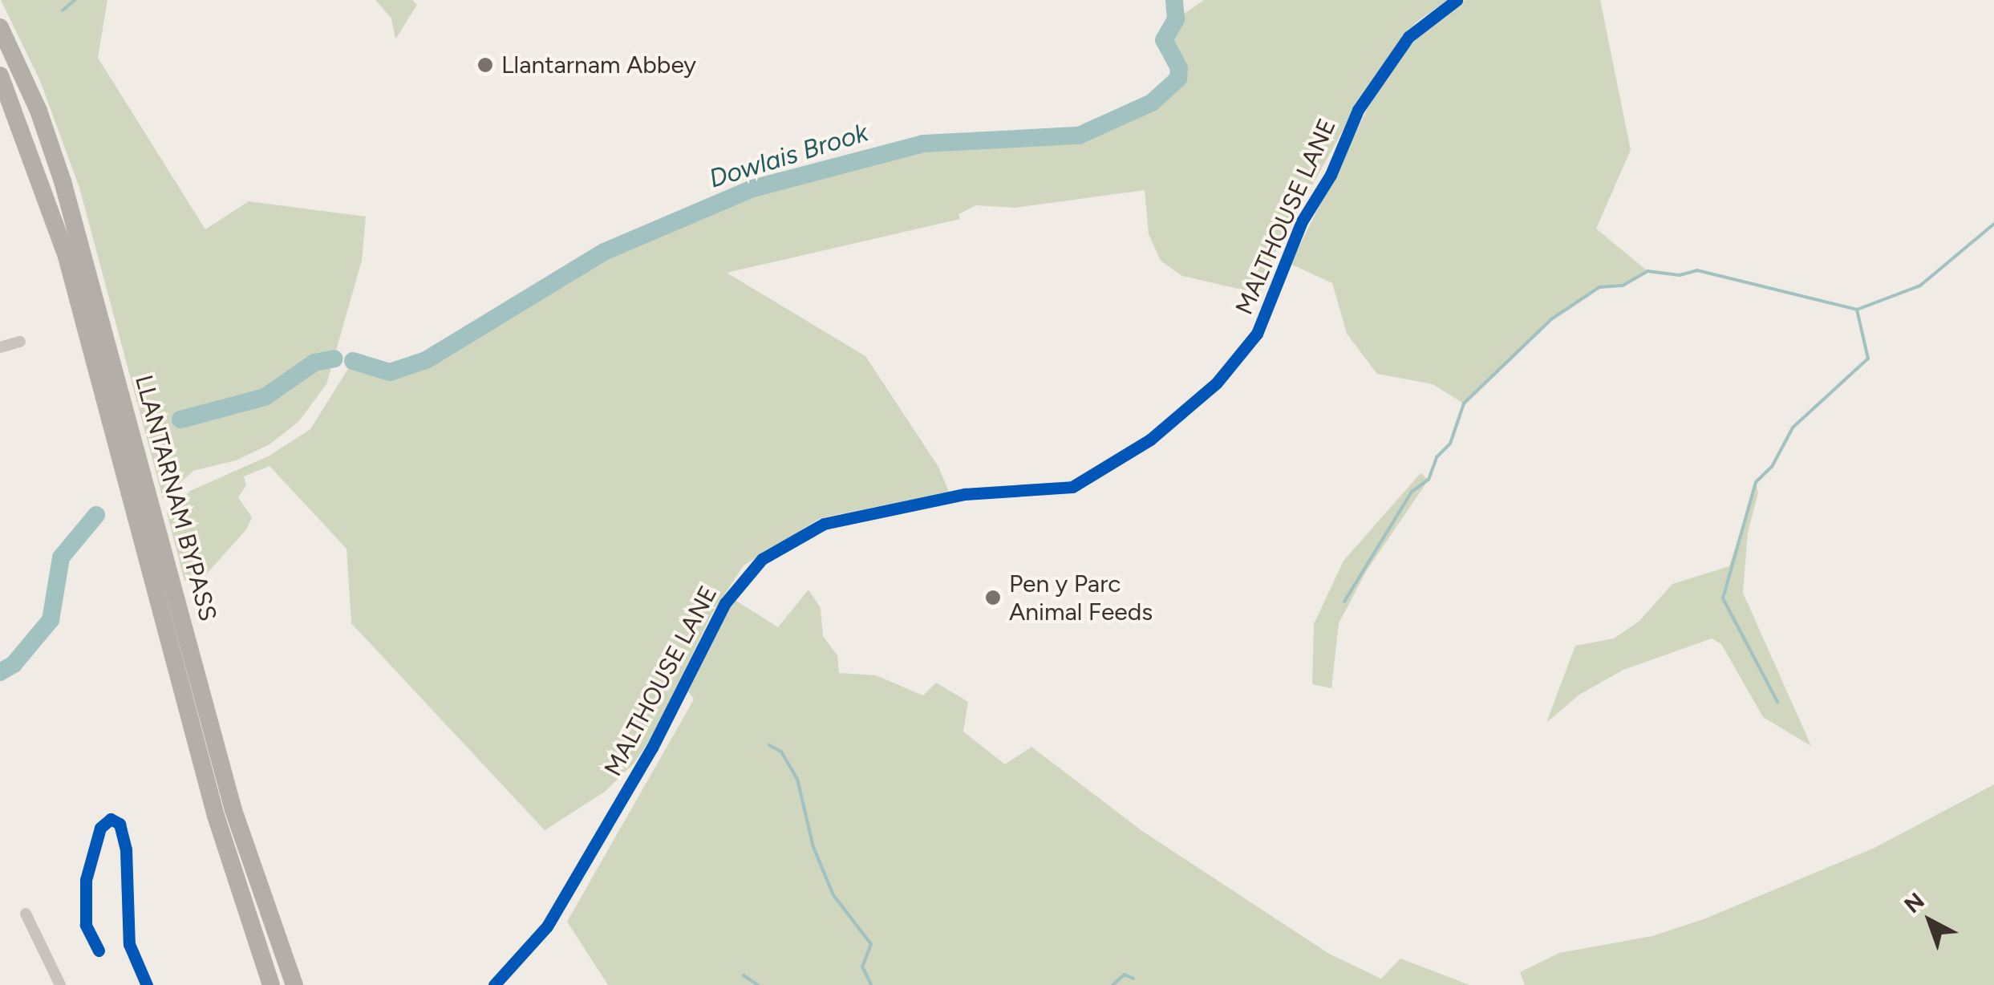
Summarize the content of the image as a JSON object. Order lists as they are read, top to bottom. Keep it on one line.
{"streets":{"highway":["LLANTARNAM BYPASS"],"street":["MALTHOUSE LANE"]},"water":["Dowlais Brook"],"places":["Llantarnam Abbey","Pen y Parc Animal Feeds"],"north":"top left"}
